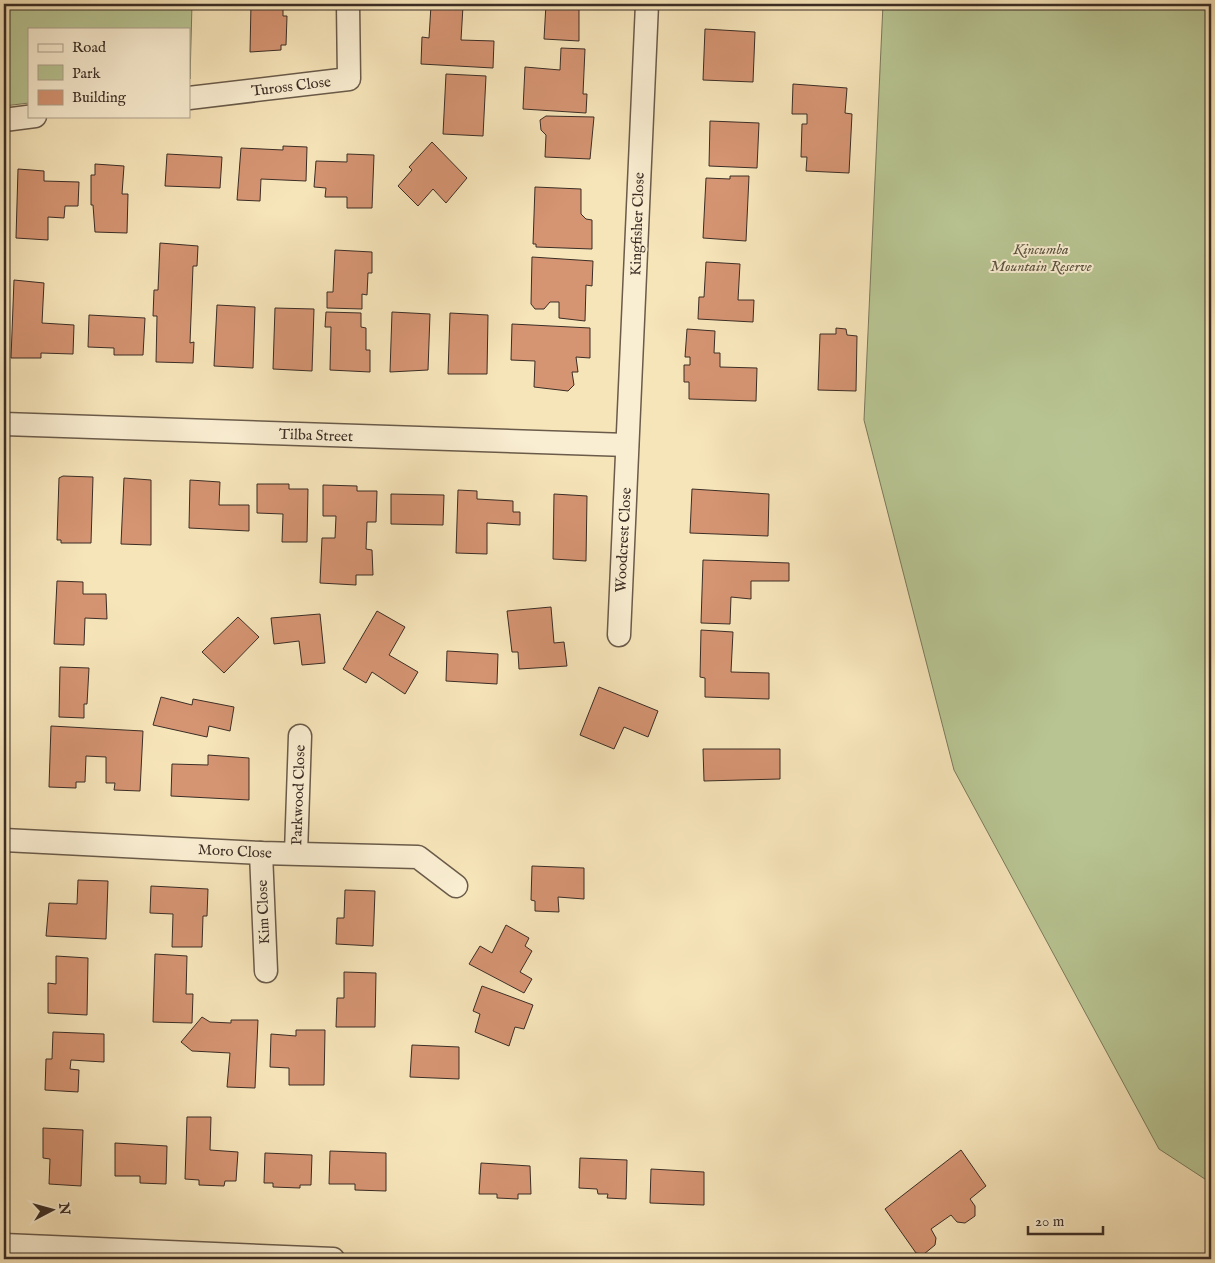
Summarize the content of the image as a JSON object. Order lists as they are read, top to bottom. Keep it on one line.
{"streets":{"street":["Tuross Close","Kingfisher Close","Tilba Street","Woodcrest Close","Parkwood Close","Moro Close","Kim Close"]},"crossings":[["Kingfisher Close","Tilba Street"],["Kingfisher Close","Woodcrest Close"],["Tilba Street","Woodcrest Close"],["Parkwood Close","Moro Close"],["Moro Close","Kim Close"]],"parks":["Kincumba Mountain Reserve"],"legend":["Road","Park","Building"],"scale_bar":"20 m","north":"right"}
